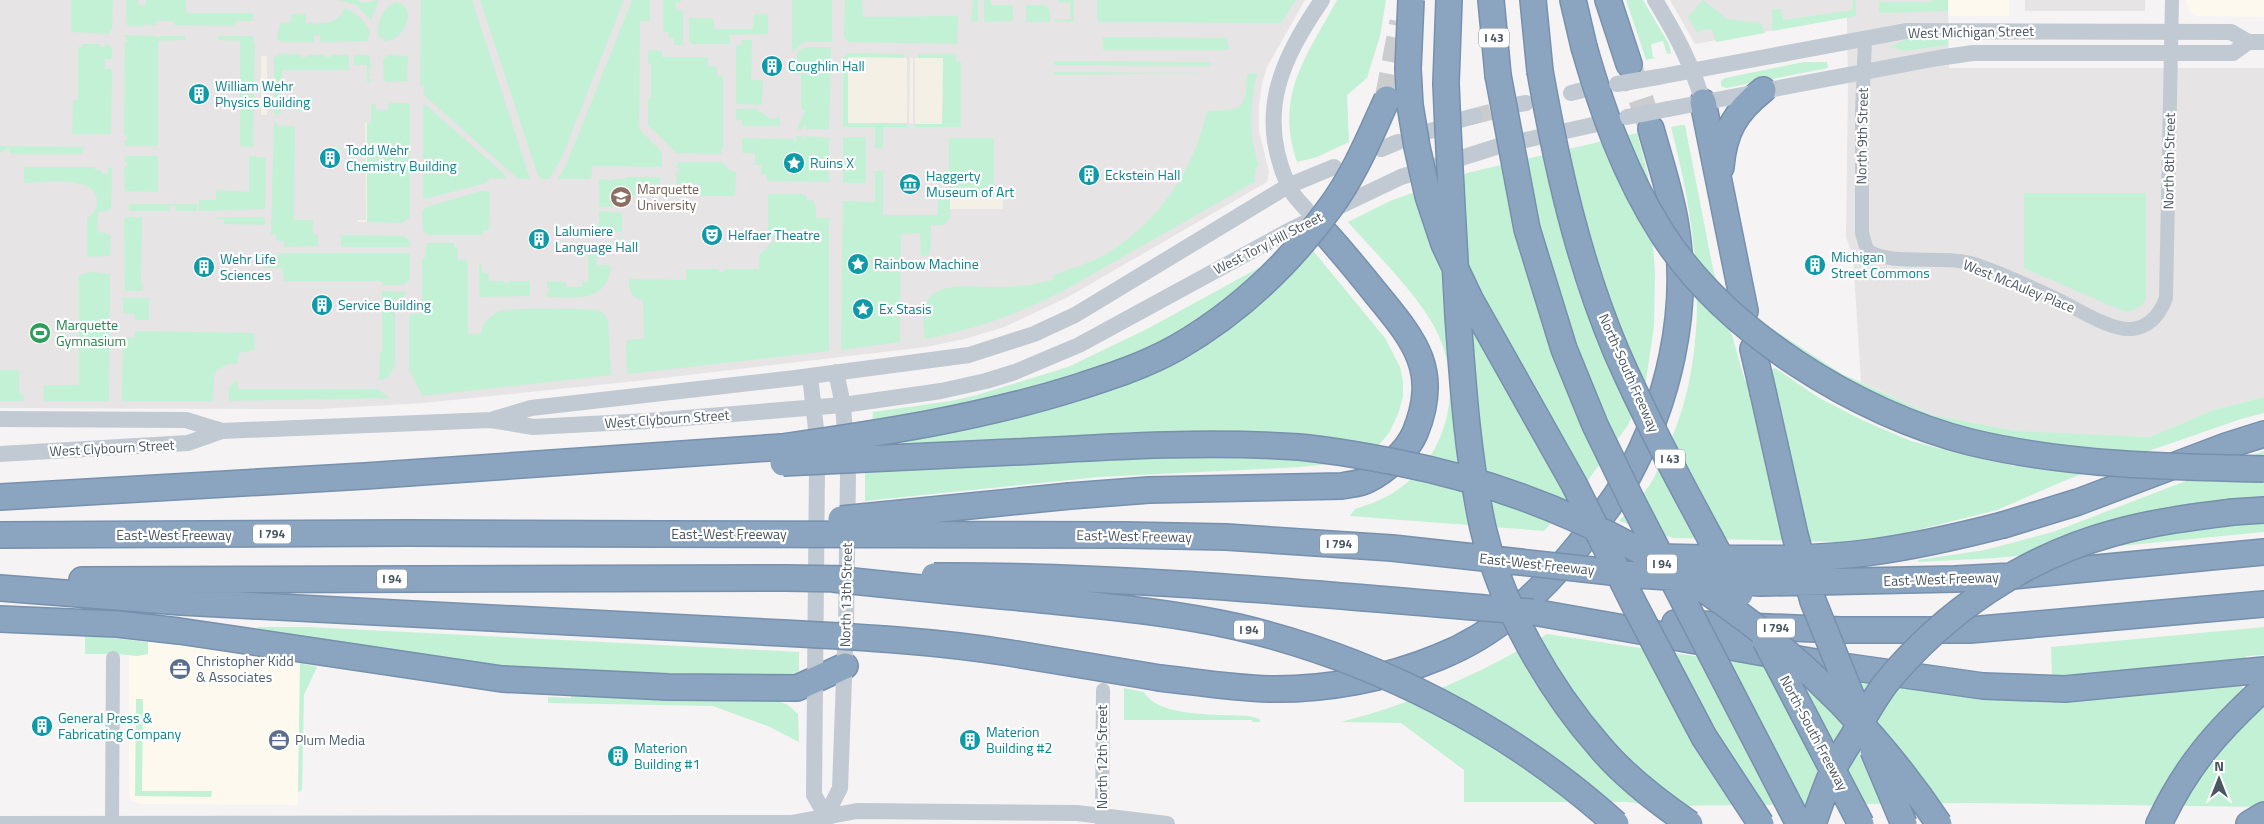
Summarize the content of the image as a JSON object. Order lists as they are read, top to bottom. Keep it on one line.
{"streets":{"highway":["I 43","North-South Freeway","I 794","East-West Freeway","I 94"],"street":["West Michigan Street","North 9th Street","North 8th Street","West Tory Hill Street","West McAuley Place","West Clybourn Street","North 13th Street","North 12th Street"]},"crossings":[["West Michigan Street","North 9th Street"],["West Michigan Street","North 8th Street"],["West Michigan Street","West Tory Hill Street"],["North 9th Street","West McAuley Place"],["North 8th Street","West McAuley Place"],["West Tory Hill Street","West Clybourn Street"],["West Tory Hill Street","North 13th Street"],["West Clybourn Street","North 13th Street"],["I 794","I 94"]],"places":{"building":["Coughlin Hall","William Wehr Physics Building","Todd Wehr Chemistry Building","Eckstein Hall","Lalumiere Language Hall","Michigan Street Commons","Wehr Life Sciences","Service Building","General Press & Fabricating Company","Materion Building #2","Materion Building #1"],"place":["Ruins X","Rainbow Machine","Ex Stasis"],"museum":["Haggerty Museum of Art"],"school or university":["Marquette University"],"theatre":["Helfaer Theatre"],"sports":["Marquette Gymnasium"],"office":["Christopher Kidd & Associates","Plum Media"]},"north":"top"}
